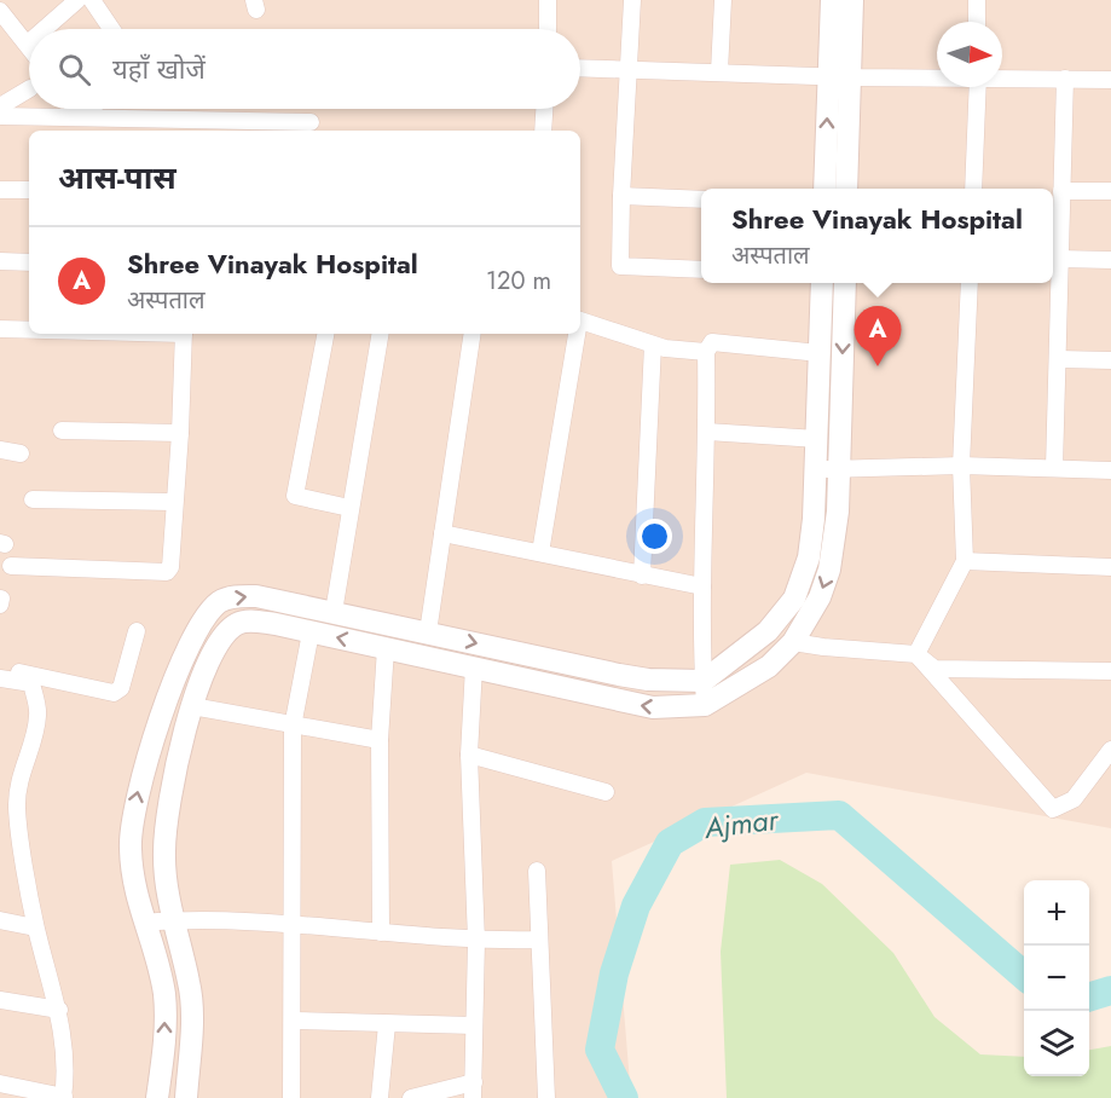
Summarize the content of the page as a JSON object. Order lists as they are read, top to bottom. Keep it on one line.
{"water":["Ajmar"],"north":"right","page":{"search":"यहाँ खोजें","heading":"आस-पास","popup":["Shree Vinayak Hospital","अस्पताल"],"list":[{"mark":"A","name":"Shree Vinayak Hospital","note":"अस्पताल","value":"120 m"}],"pins":"A","map_buttons":["+","−"]}}
